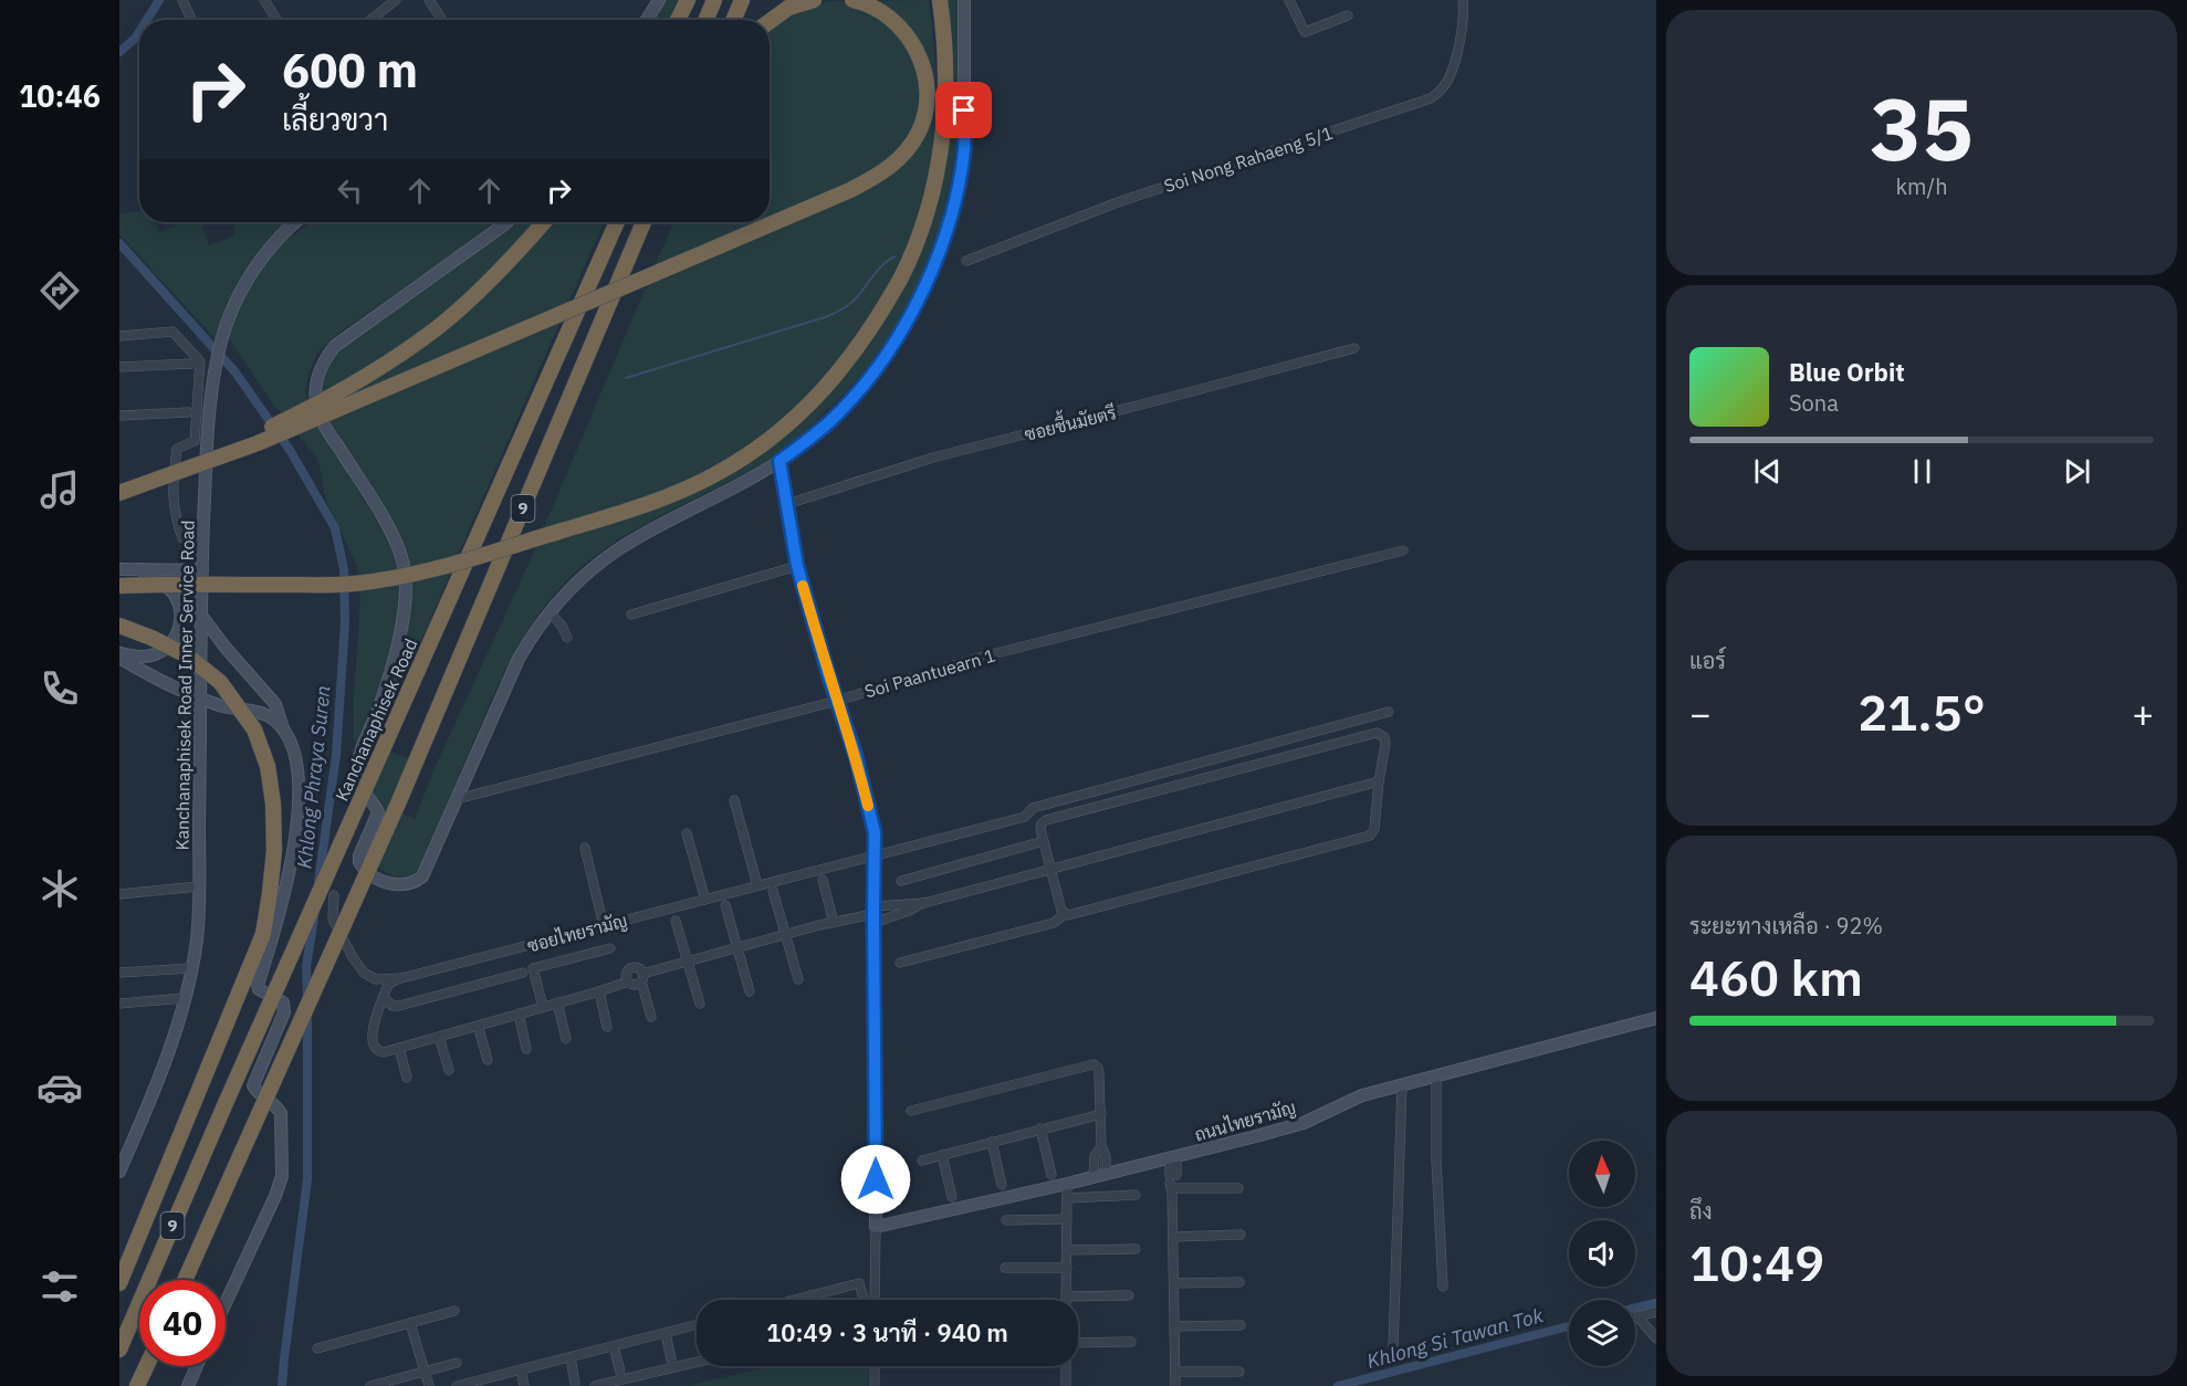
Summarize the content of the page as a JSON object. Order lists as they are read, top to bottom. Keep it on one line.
{"streets":{"highway":["9","Kanchanaphisek Road"],"main road":["Kanchanaphisek Road Inner Service Road","ถนนไทยรามัญ"],"street":["Soi Nong Rahaeng 5/1","ซอยชื้นมัยตรี","Soi Paantuearn 1","ซอยไทยรามัญ"]},"water":["Khlong Phraya Suren","Khlong Si Tawan Tok"],"north":"top","page":{"tabs":"10:46","tile":[["35","km/h"],"แอร์",["ระยะทางเหลือ · 92%","460 km"],["ถึง","10:49"]],"turn":["600 m","เลี้ยวขวา"],"song":["Blue Orbit","Sona"],"heat":["−","21.5°","+"],"limit":"40","trip":"10:49 · 3 นาที · 940 m"}}
